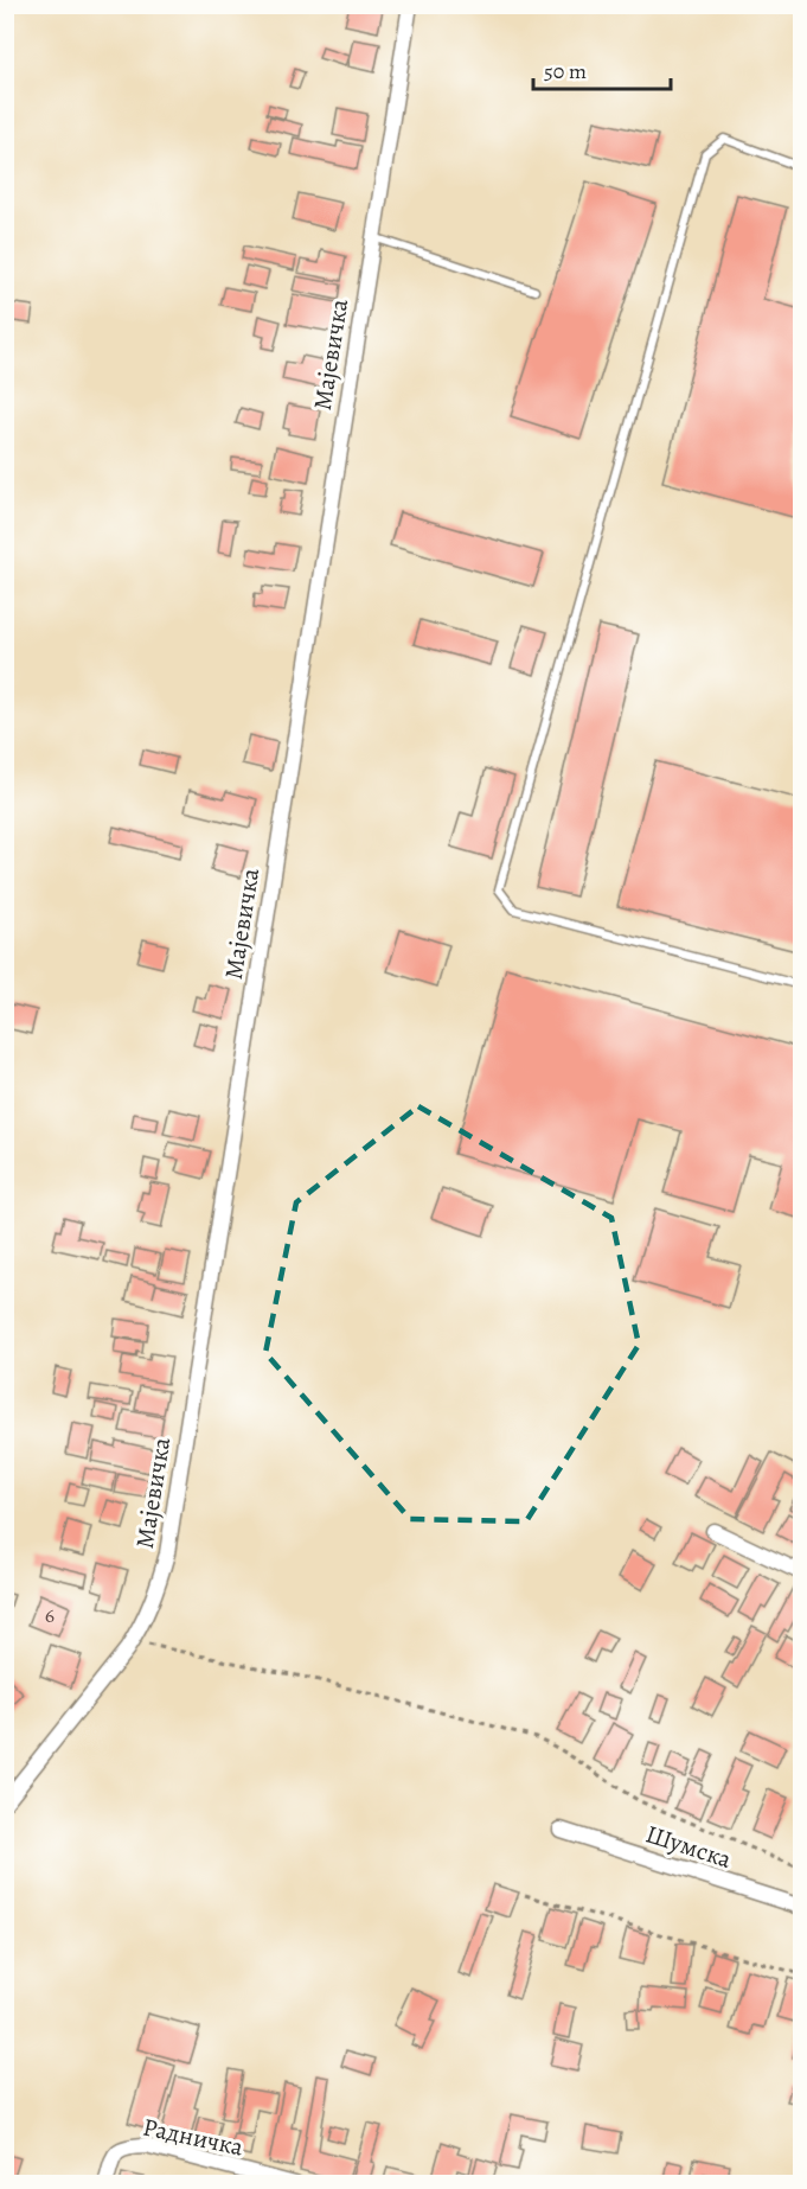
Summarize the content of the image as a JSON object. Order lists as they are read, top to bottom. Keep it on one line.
{"streets":{"street":["Мајевичка","Шумска","Радничка"]},"house_numbers":["6"],"scale_bar":"50 m"}
